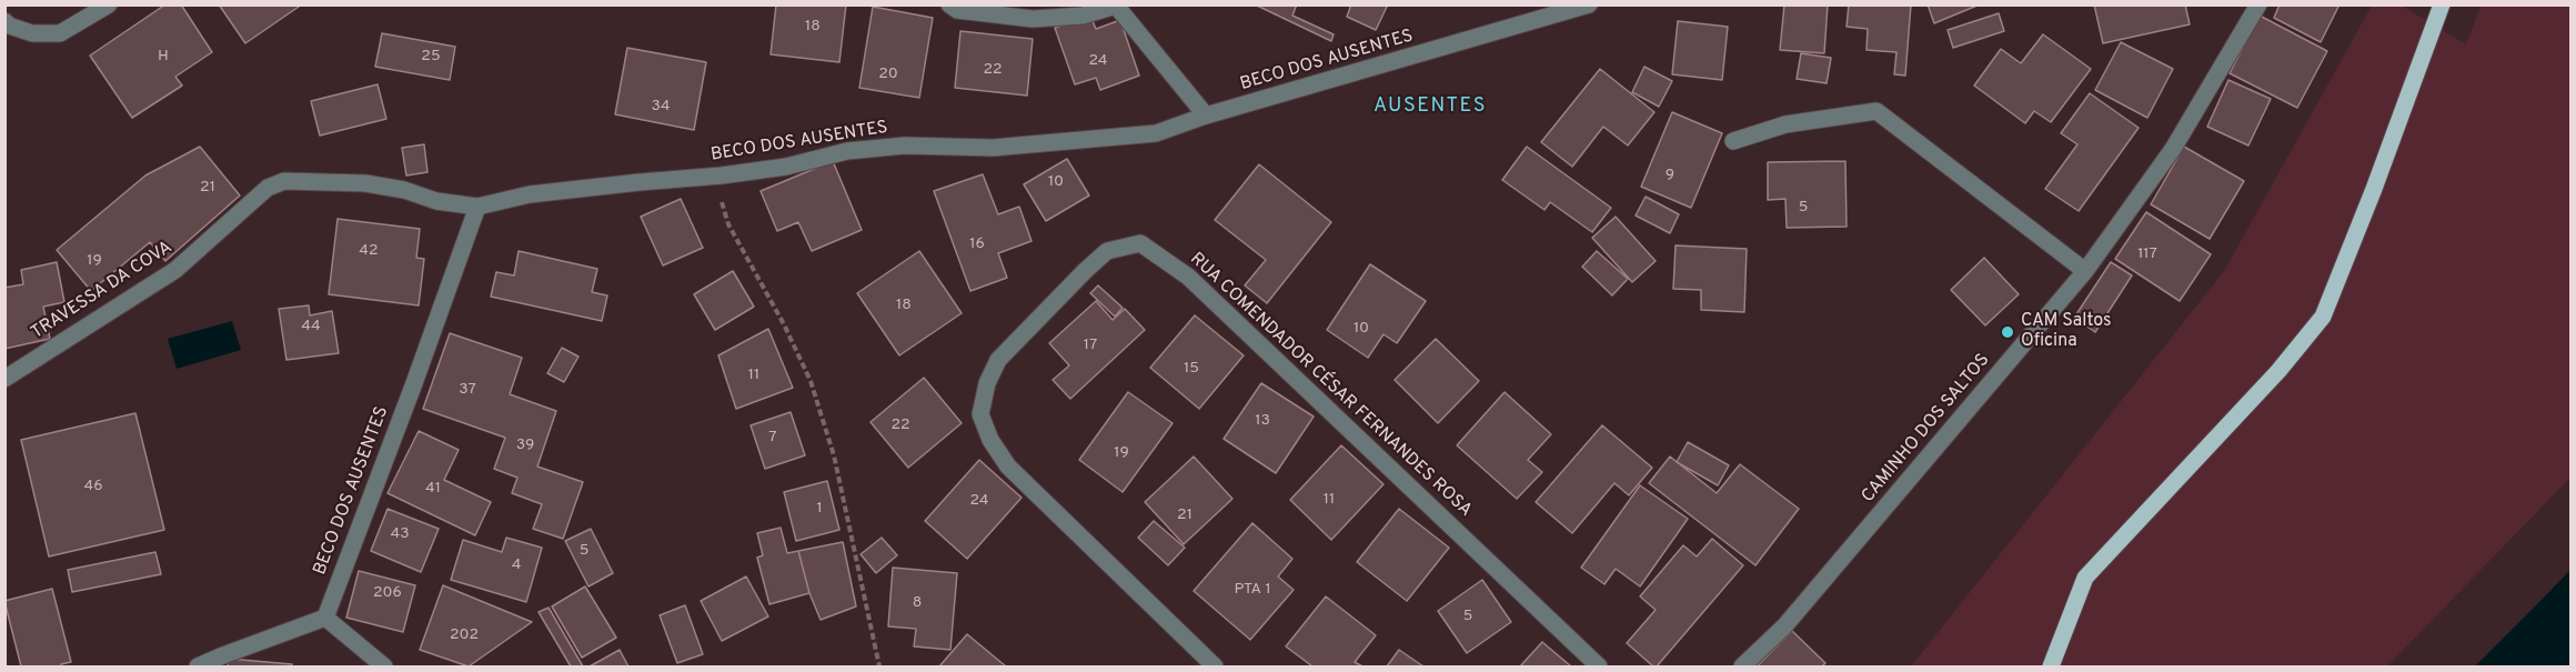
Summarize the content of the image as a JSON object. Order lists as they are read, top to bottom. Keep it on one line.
{"streets":{"street":["BECO DOS AUSENTES","TRAVESSA DA COVA","RUA COMENDADOR CÉSAR FERNANDES ROSA","CAMINHO DOS SALTOS"]},"crossings":[["BECO DOS AUSENTES","TRAVESSA DA COVA"]],"districts":["AUSENTES"],"places":["CAM Saltos Oficina"],"house_numbers":["18","H","25","24","22","20","34","9","10","21","5","16","42","117","19","18","44","10","17","15","11","37","13","22","7","39","19","46","41","11","24","1","21","43","5","4","PTA 1","206","8","5","202"]}
